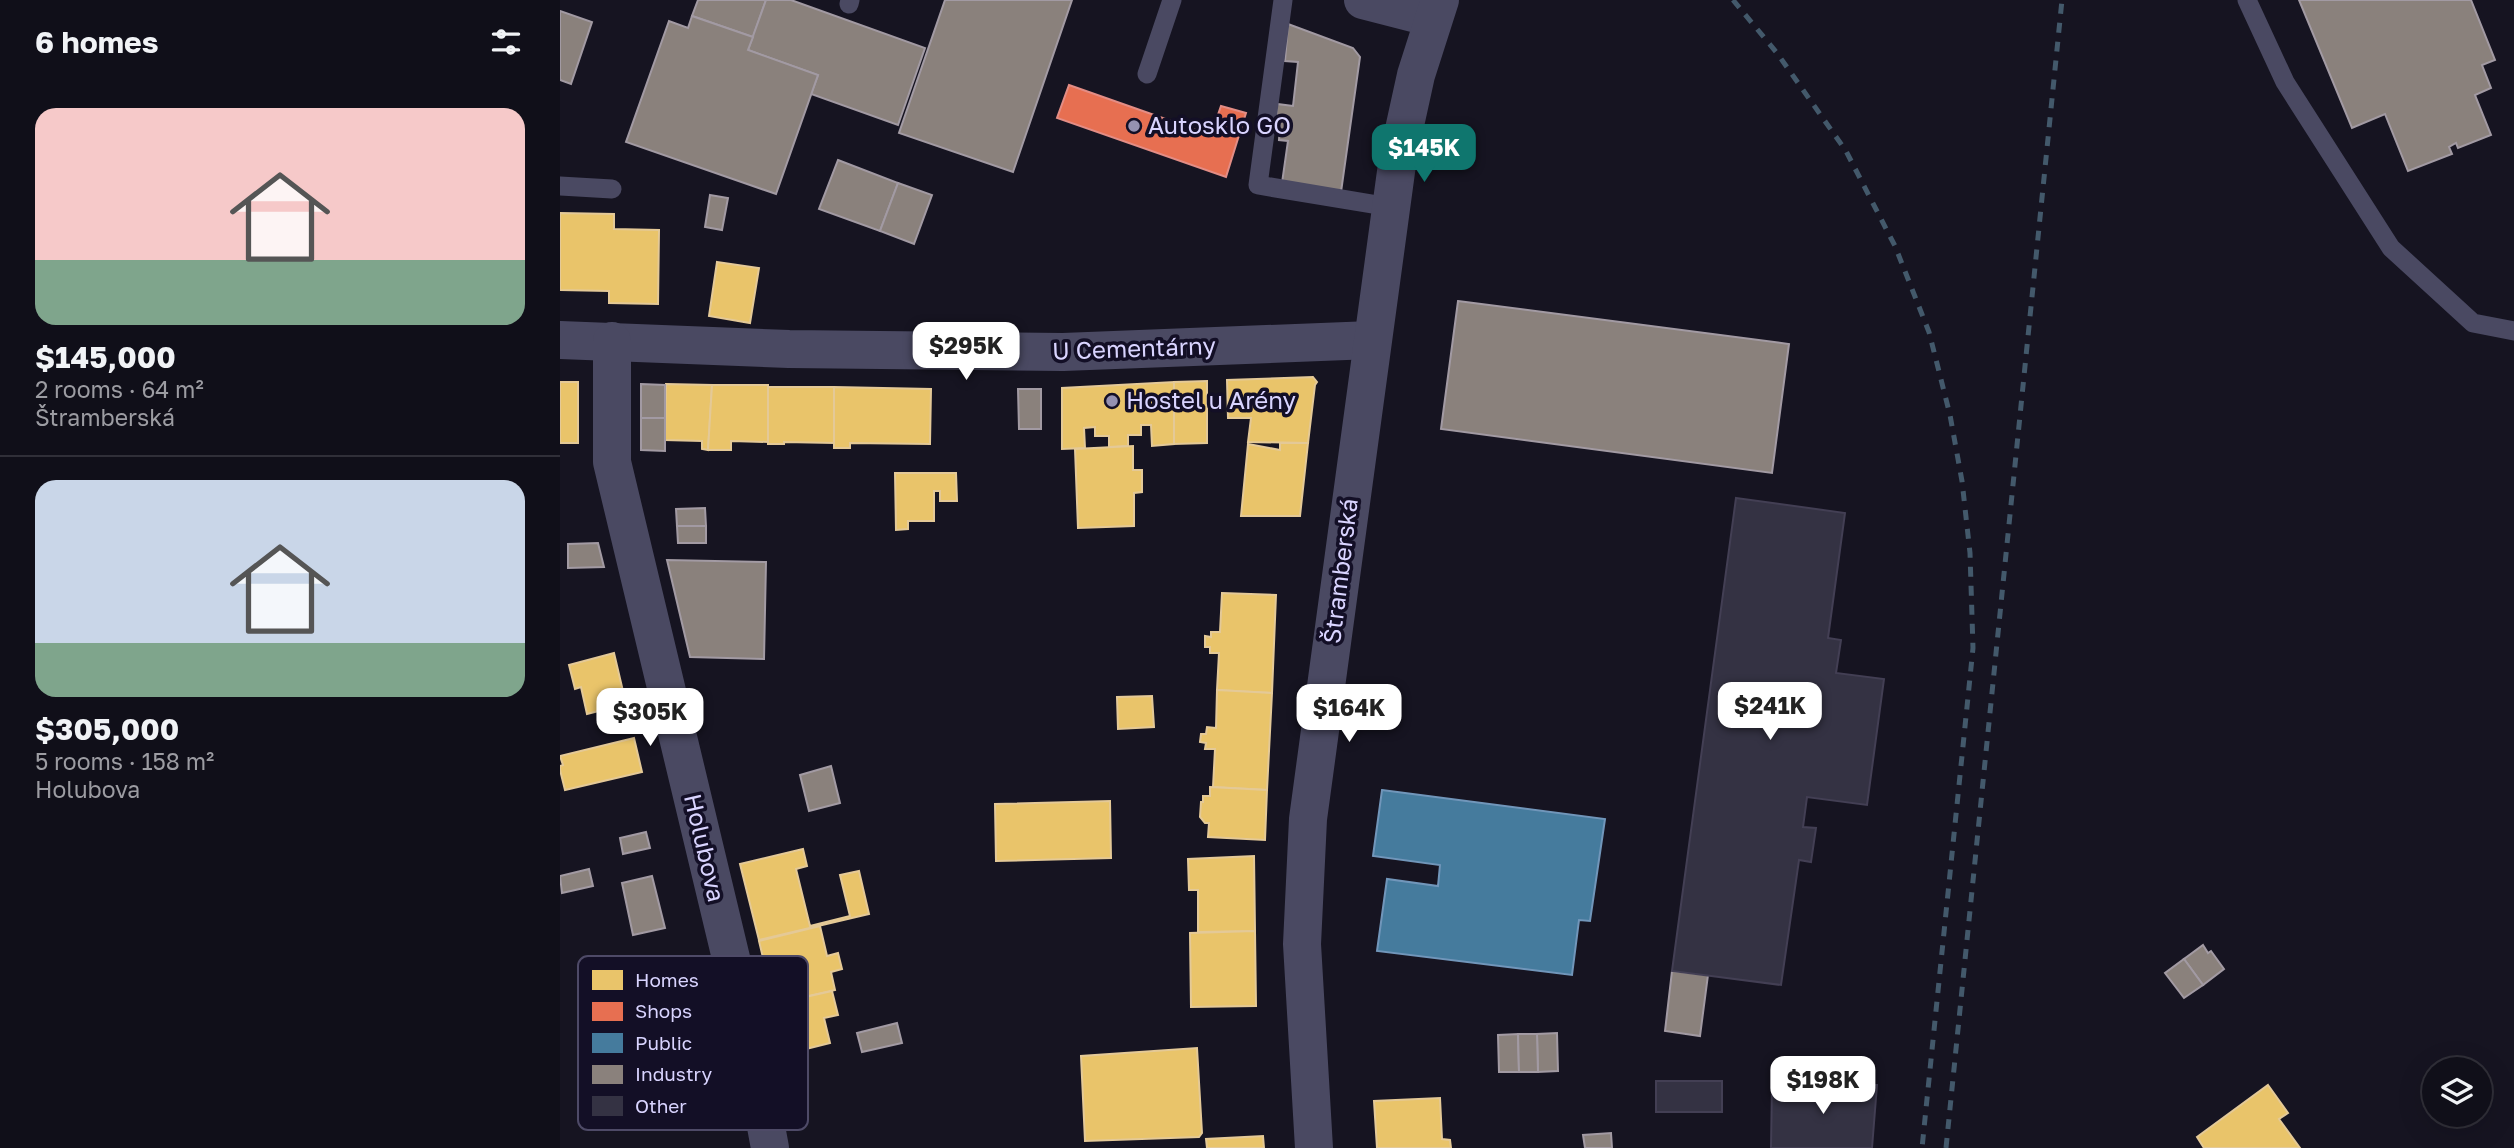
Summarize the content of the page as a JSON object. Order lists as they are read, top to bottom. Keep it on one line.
{"streets":{"street":["U Cementárny","Štramberská","Holubova"]},"crossings":[["U Cementárny","Štramberská"],["U Cementárny","Holubova"]],"places":["Autosklo GO","Hostel u Arény"],"legend":["Homes","Shops","Public","Industry","Other"],"page":{"heading":"6 homes","list":[{"name":"$145,000","note":"2 rooms · 64 m² · Štramberská"},{"name":"$305,000","note":"5 rooms · 158 m² · Holubova"}],"price":["$145K","$295K","$241K","$164K","$305K","$198K"]}}
